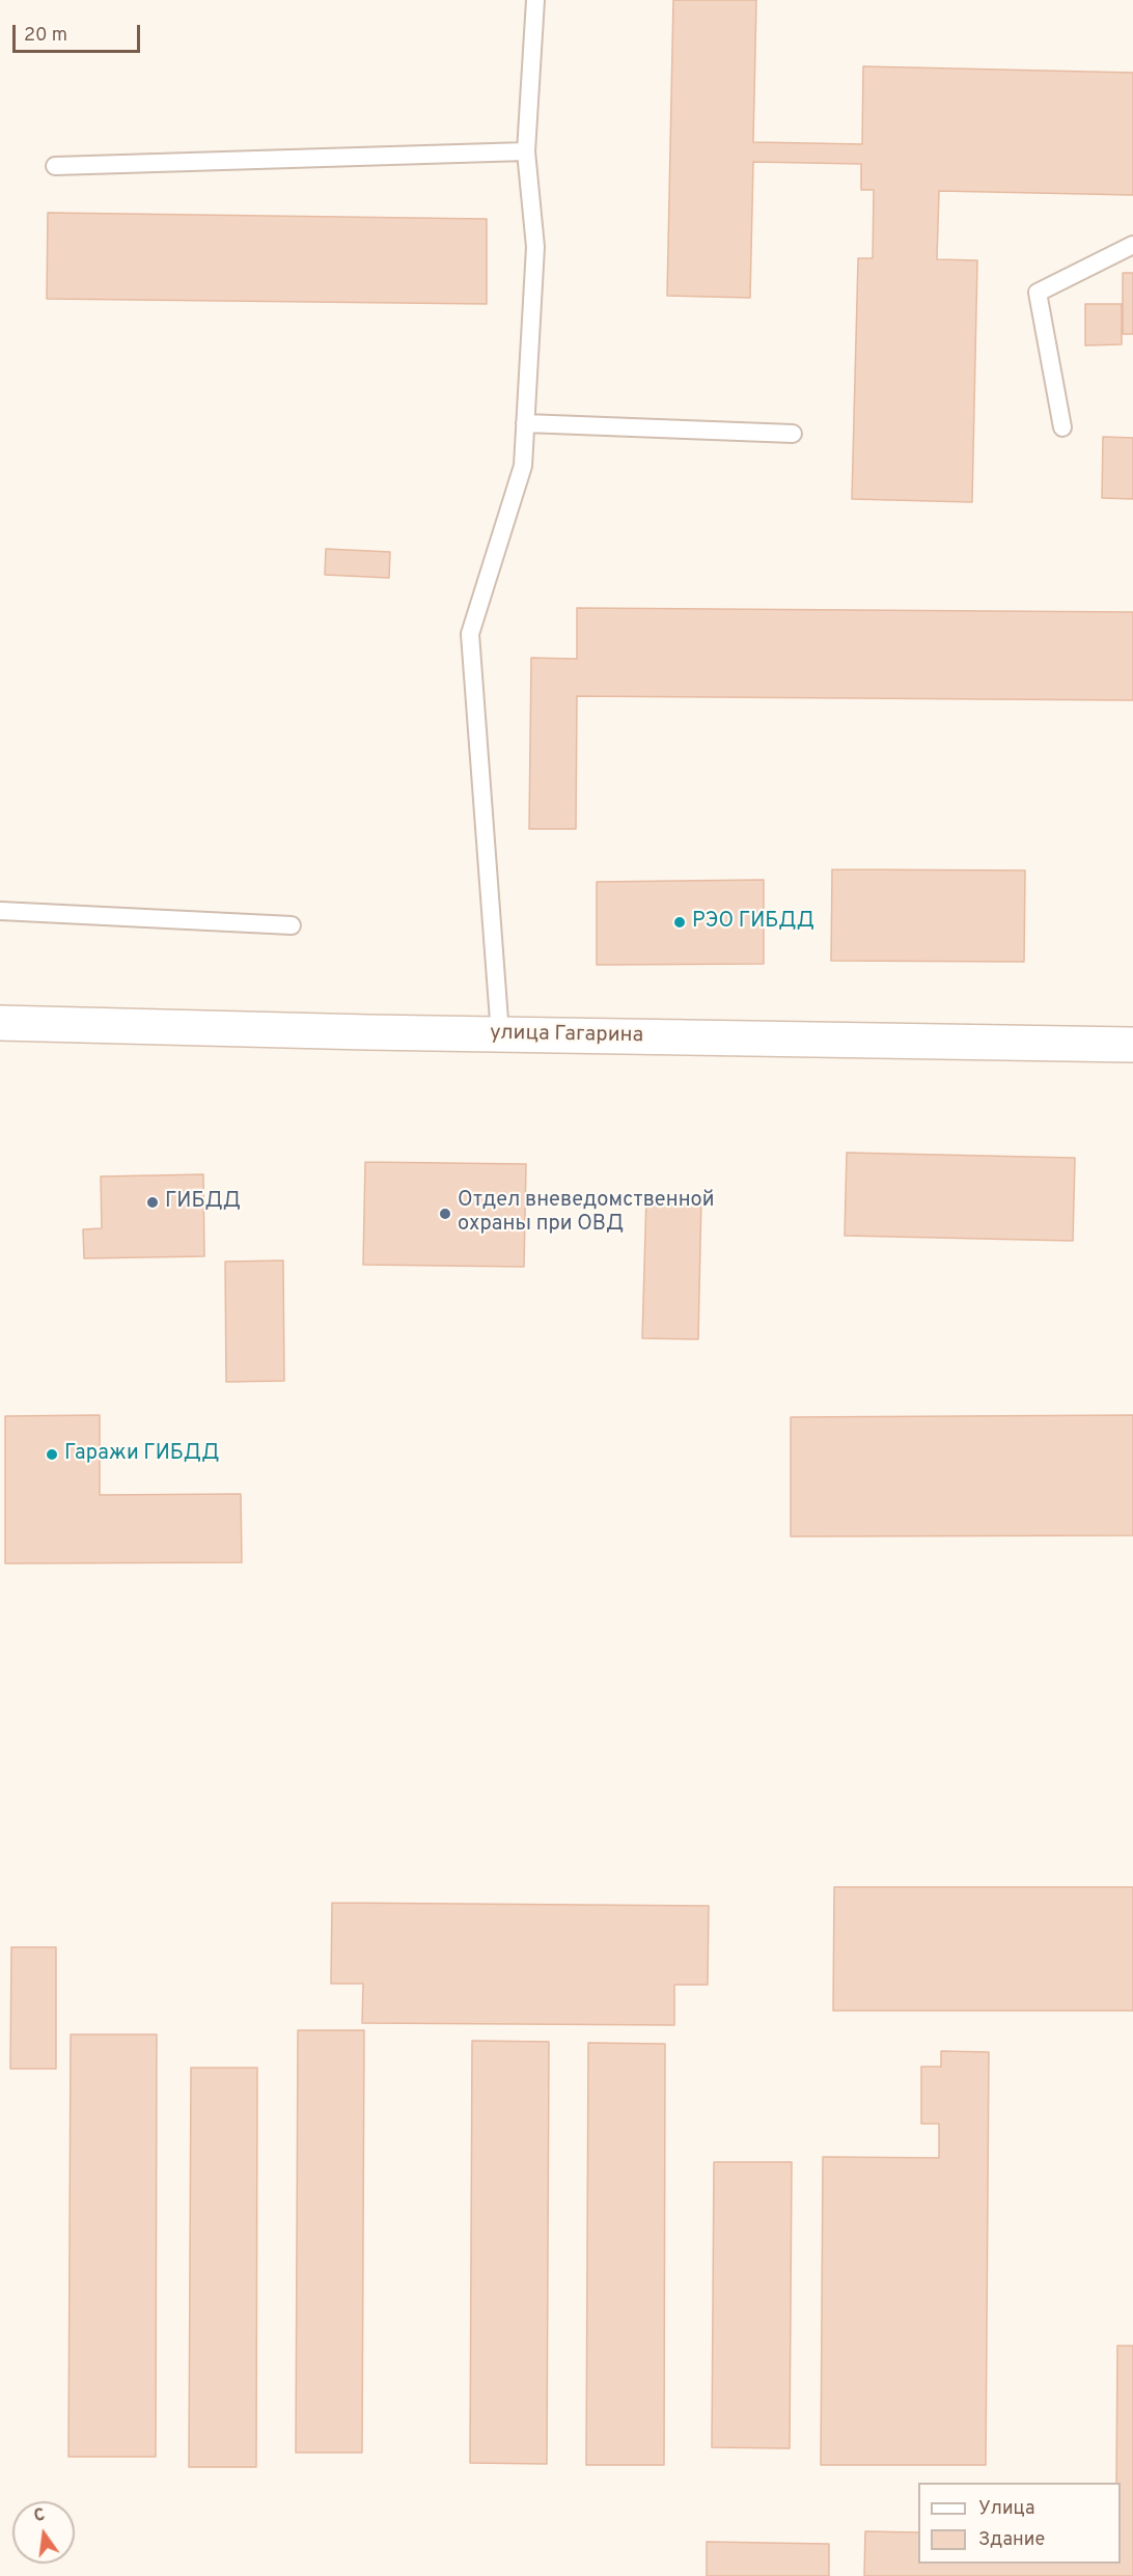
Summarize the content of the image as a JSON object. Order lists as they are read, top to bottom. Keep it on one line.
{"streets":{"street":["улица Гагарина"]},"places":["РЭО ГИБДД","ГИБДД","Отдел вневедомственной охраны при ОВД","Гаражи ГИБДД"],"legend":["Улица","Здание"],"scale_bar":"20 m","north":"top"}
